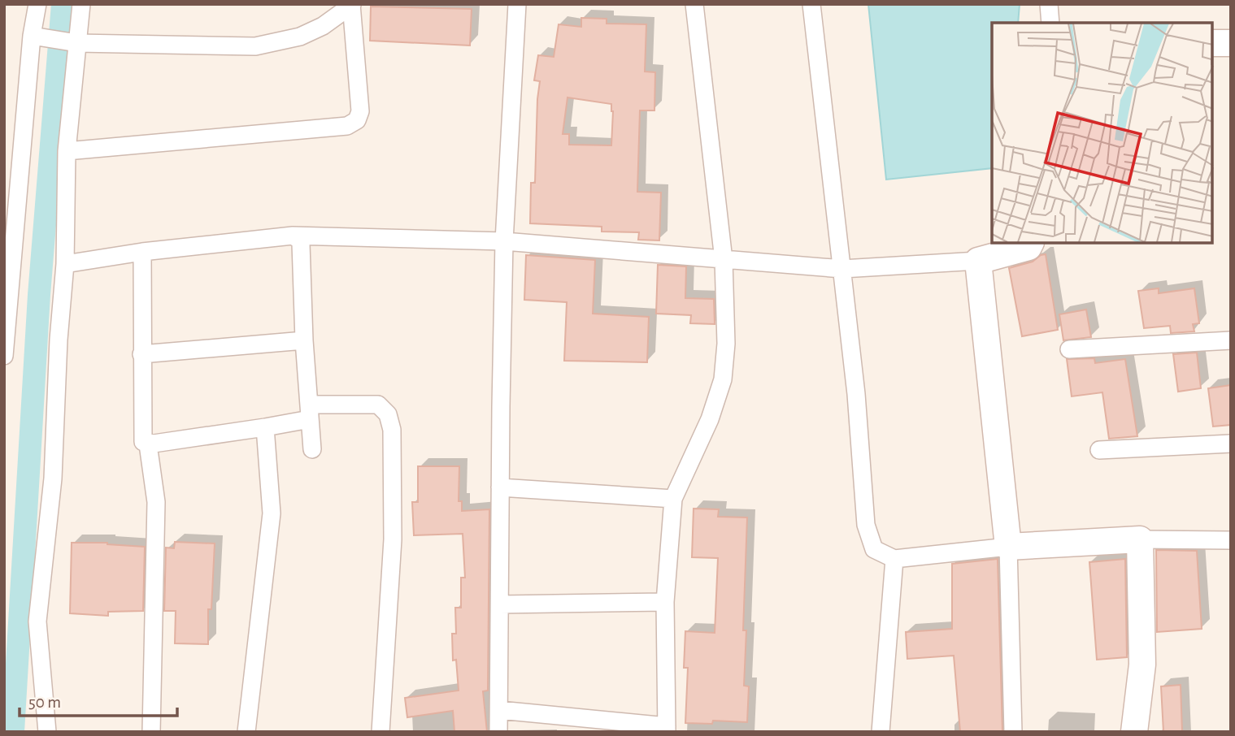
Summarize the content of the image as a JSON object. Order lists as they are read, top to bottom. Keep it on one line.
{"scale_bar":"50 m"}
